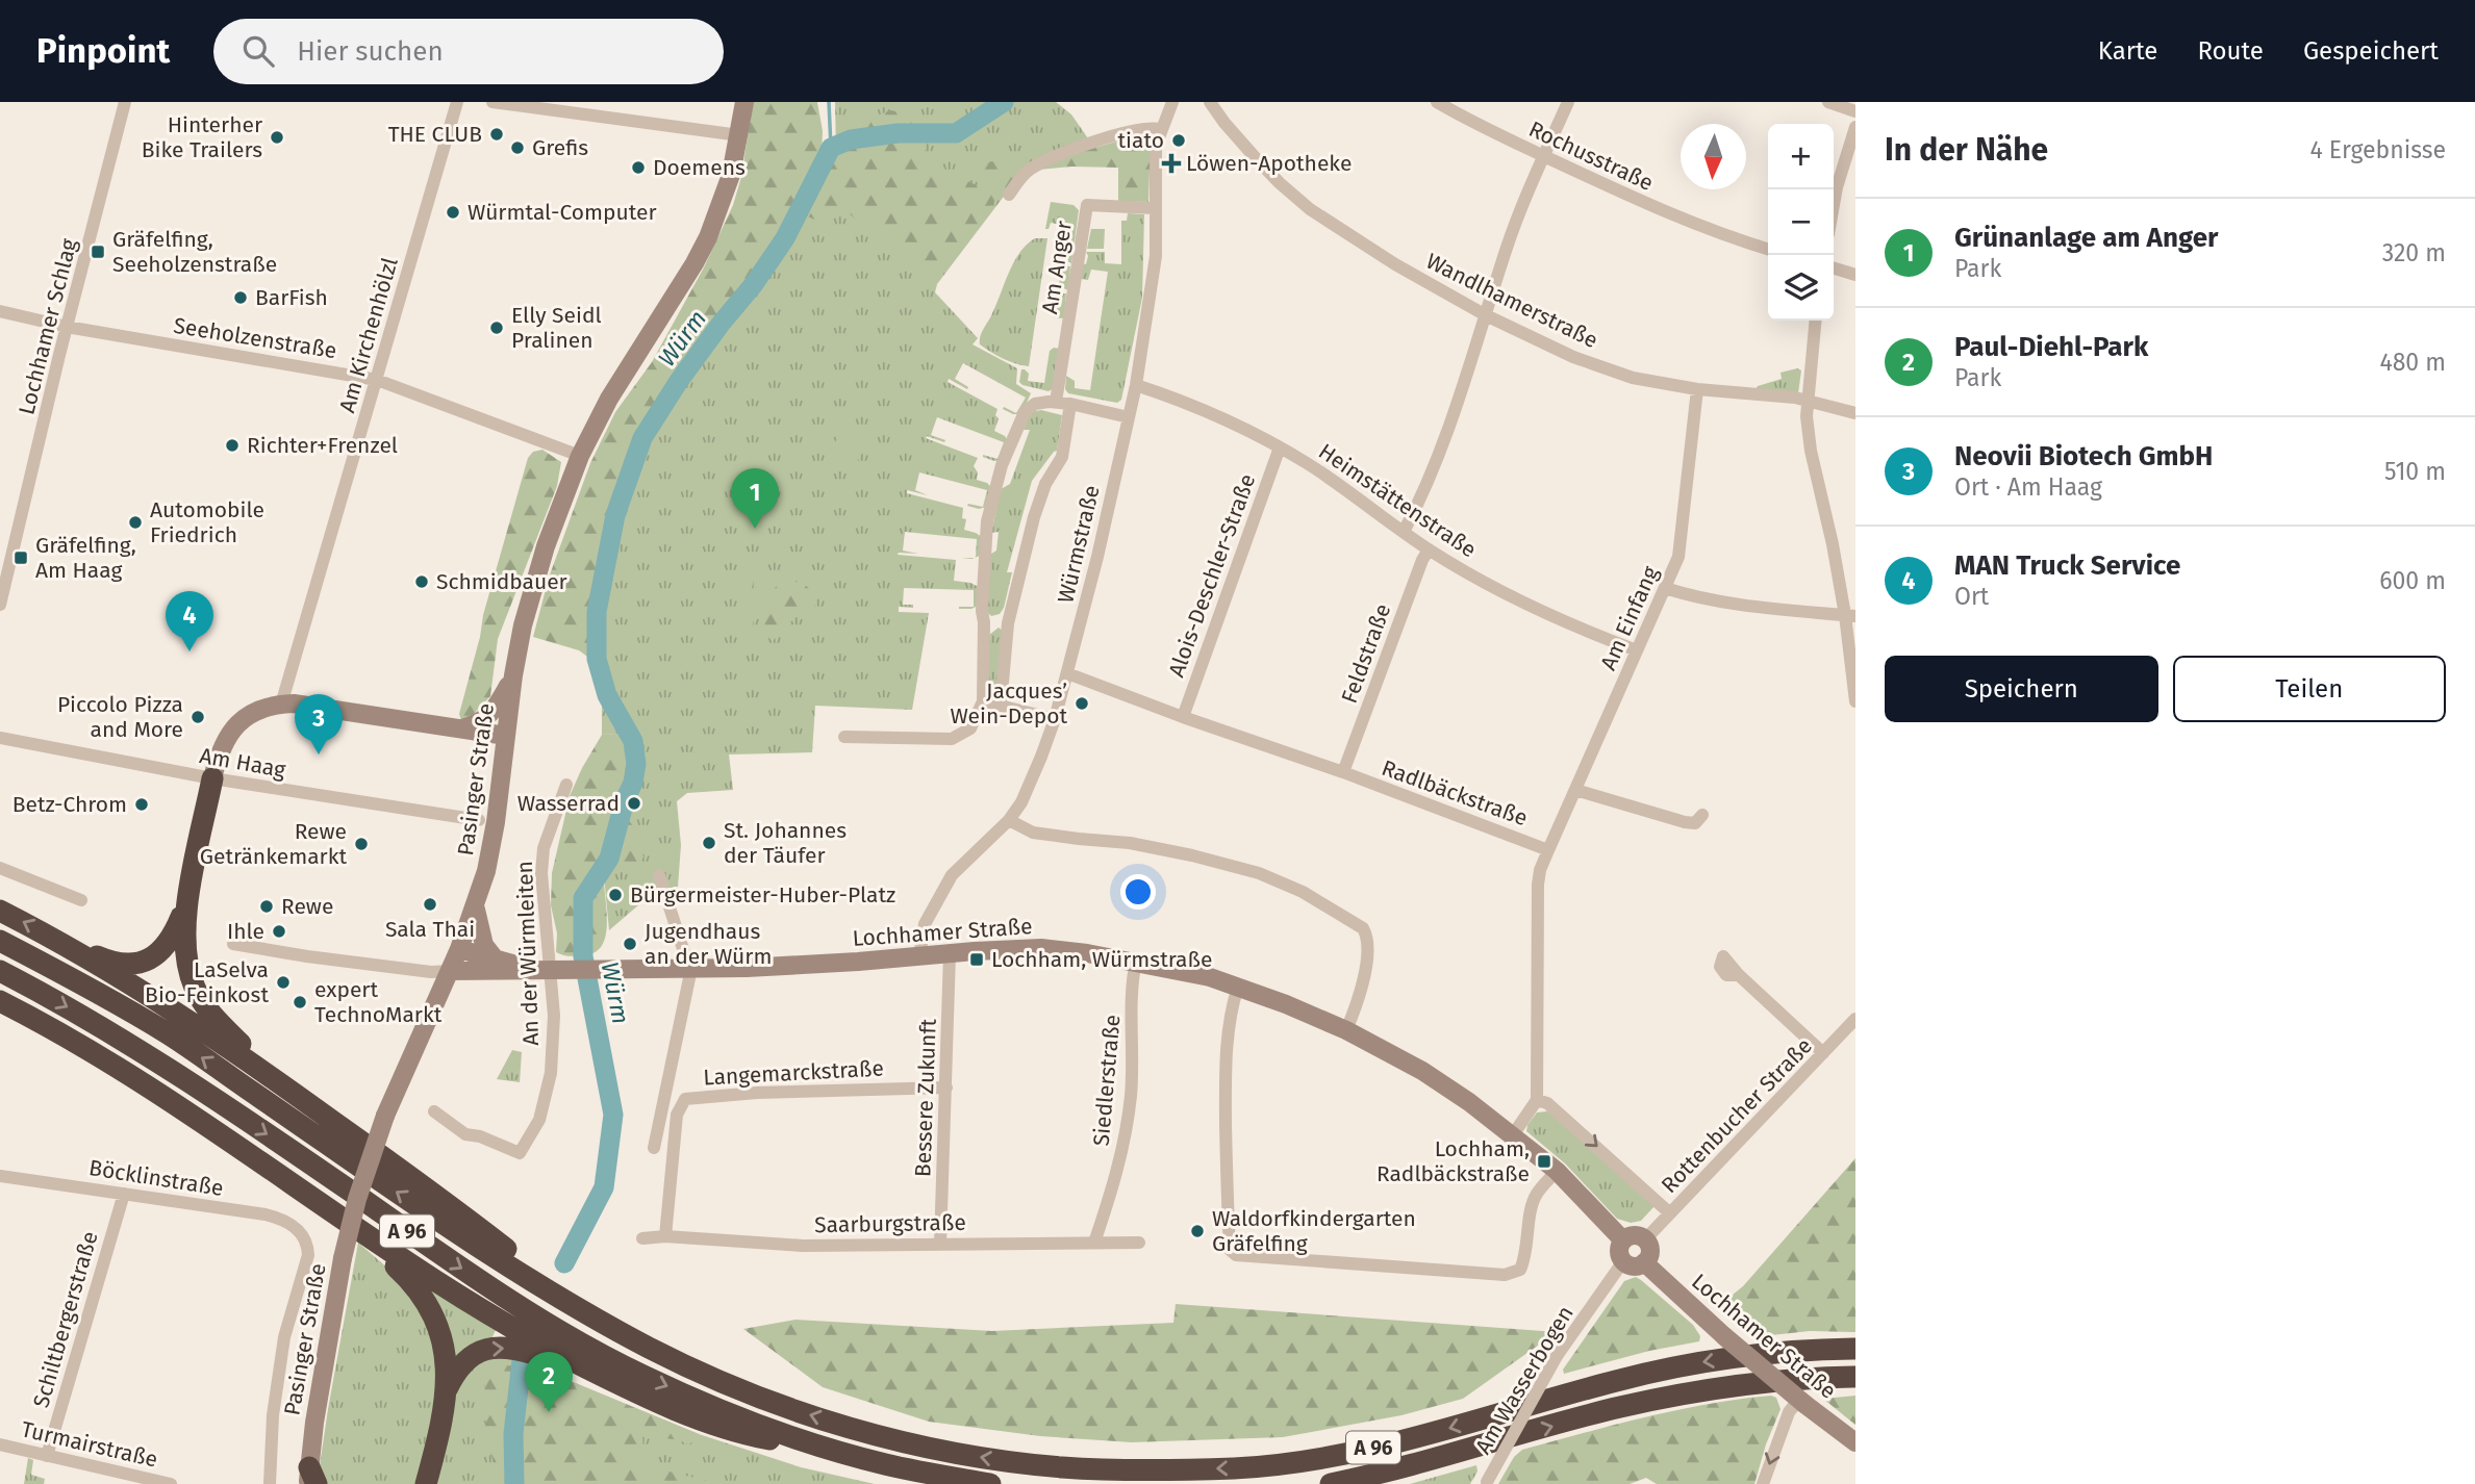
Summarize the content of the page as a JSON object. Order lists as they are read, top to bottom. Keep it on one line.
{"streets":{"highway":["A 96"],"main road":["Pasinger Straße","Lochhamer Straße"],"street":["Rochusstraße","Am Anger","Wandlhamerstraße","Lochhamer Schlag","Am Kirchenhölzl","Seeholzenstraße","Heimstättenstraße","Würmstraße","Alois-Deschler-Straße","Am Einfang","Feldstraße","Am Haag","Radlbäckstraße","An der Würmleiten","Langemarckstraße","Siedlerstraße","Bessere Zukunft","Rottenbucher Straße","Böcklinstraße","Saarburgstraße","Schiltbergerstraße","Am Wasserbogen","Turmairstraße"]},"crossings":[["Am Anger","Würmstraße"],["Wandlhamerstraße","Am Einfang"],["Lochhamer Schlag","Seeholzenstraße"],["Am Kirchenhölzl","Seeholzenstraße"],["Seeholzenstraße","Pasinger Straße"],["Heimstättenstraße","Würmstraße"],["Heimstättenstraße","Alois-Deschler-Straße"],["Heimstättenstraße","Am Einfang"],["Heimstättenstraße","Feldstraße"],["Würmstraße","Radlbäckstraße"],["Würmstraße","Lochhamer Straße"],["Alois-Deschler-Straße","Radlbäckstraße"],["Am Einfang","Radlbäckstraße"],["Feldstraße","Radlbäckstraße"],["Pasinger Straße","Lochhamer Straße"],["Lochhamer Straße","An der Würmleiten"],["Lochhamer Straße","Siedlerstraße"],["Lochhamer Straße","Bessere Zukunft"],["Lochhamer Straße","Rottenbucher Straße"],["Lochhamer Straße","Am Wasserbogen"],["Langemarckstraße","Bessere Zukunft"],["Langemarckstraße","Saarburgstraße"],["Siedlerstraße","Saarburgstraße"],["Bessere Zukunft","Saarburgstraße"],["Rottenbucher Straße","Am Wasserbogen"],["Böcklinstraße","Schiltbergerstraße"],["Schiltbergerstraße","Turmairstraße"]],"water":["Würm"],"places":{"other":["THE CLUB","Hinterher Bike Trailers","tiato","Grefis","Doemens","Würmtal-Computer","BarFish","Elly Seidl Pralinen","Richter+Frenzel","Automobile Friedrich","Schmidbauer","Jacques’ Wein-Depot","Piccolo Pizza and More","Wasserrad","Betz-Chrom","St. Johannes der Täufer","Rewe Getränkemarkt","Bürgermeister-Huber-Platz","Sala Thai","Rewe","Ihle","Jugendhaus an der Würm","LaSelva Bio-Feinkost","expert TechnoMarkt","Waldorfkindergarten Gräfelfing"],"health":["Löwen-Apotheke"],"transit":["Gräfelfing, Seeholzenstraße","Gräfelfing, Am Haag","Lochham, Würmstraße","Lochham, Radlbäckstraße"]},"north":"bottom","page":{"header":"Pinpoint","search":"Hier suchen","nav":["Karte","Route","Gespeichert"],"heading":["In der Nähe","4 Ergebnisse"],"map_buttons":["+","−"],"list":[{"mark":"1","name":"Grünanlage am Anger","note":"Park","value":"320 m"},{"mark":"2","name":"Paul-Diehl-Park","note":"Park","value":"480 m"},{"mark":"3","name":"Neovii Biotech GmbH","note":"Ort · Am Haag","value":"510 m"},{"mark":"4","name":"MAN Truck Service","note":"Ort","value":"600 m"}],"pins":["1","4","3","2"],"buttons":["Speichern","Teilen"]}}
